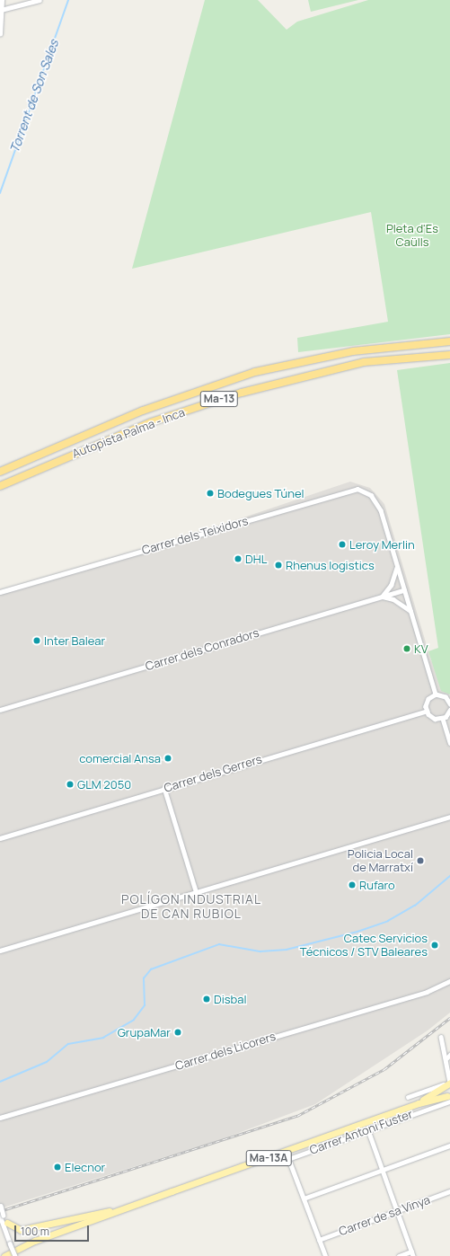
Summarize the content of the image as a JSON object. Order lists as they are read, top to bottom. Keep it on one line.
{"streets":{"highway":["Ma-13","Autopista Palma - Inca"],"main road":["Ma-13A"],"street":["Carrer dels Teixidors","Carrer dels Conradors","Carrer dels Gerrers","Carrer dels Licorers","Carrer Antoni Fuster","Carrer de sa Vinya"]},"crossings":[["Carrer dels Teixidors","Carrer dels Conradors"],["Carrer Antoni Fuster","Ma-13A"],["Carrer Antoni Fuster","Carrer de sa Vinya"]],"districts":["POLÍGON INDUSTRIAL DE CAN RUBIOL"],"water":["Torrent de Son Sales"],"parks":["Pleta d'Es Caülls"],"places":["Bodegues Túnel","Leroy Merlin","DHL","Rhenus logistics","Inter Balear","KV","comercial Ansa","GLM 2050","Policia Local de Marratxí","Rufaro","Catec Servicios Técnicos / STV Baleares","Disbal","GrupaMar","Elecnor"],"scale_bar":"100 m"}
